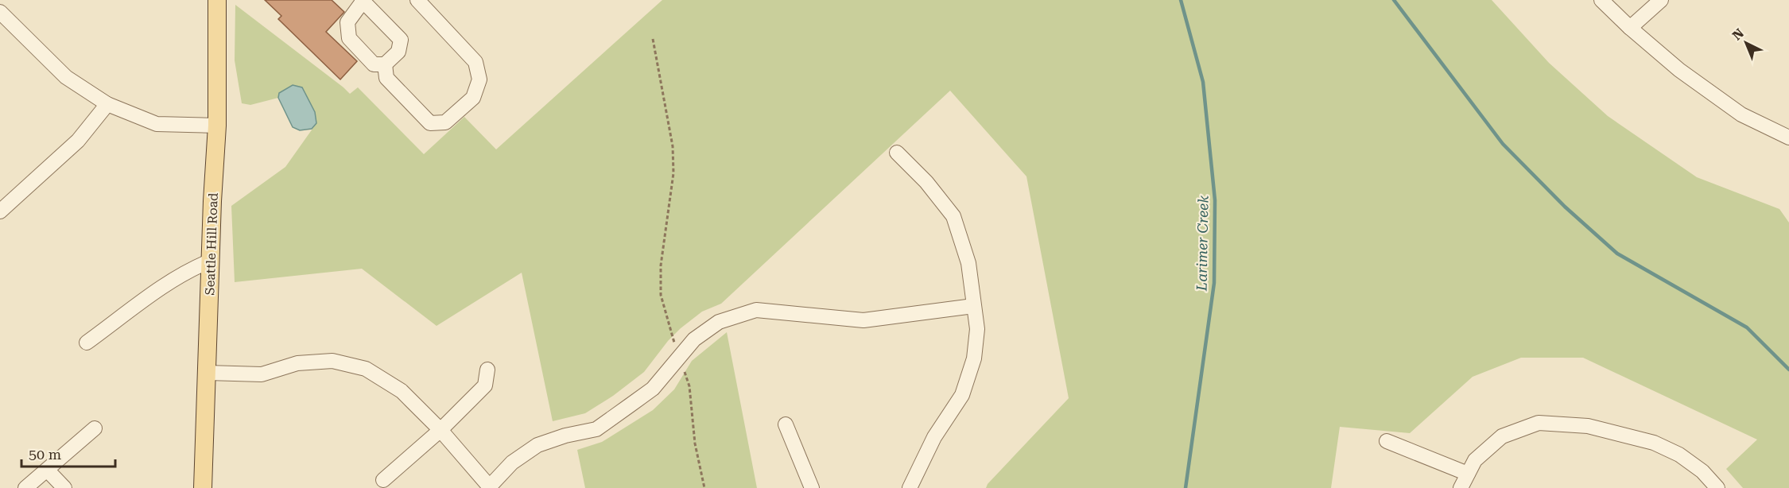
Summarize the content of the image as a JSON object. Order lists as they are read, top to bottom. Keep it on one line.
{"streets":{"main road":["Seattle Hill Road"]},"water":["Larimer Creek"],"scale_bar":"50 m","north":"top left"}
